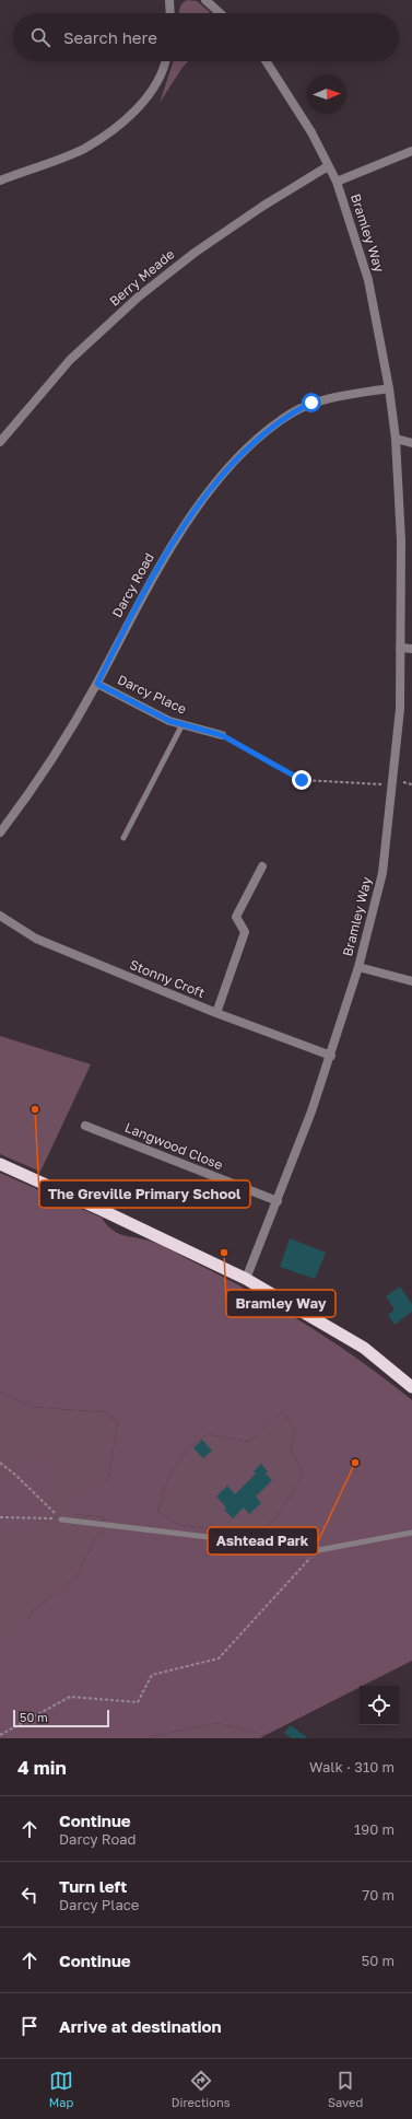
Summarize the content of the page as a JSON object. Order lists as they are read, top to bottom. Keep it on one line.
{"streets":{"street":["Bramley Way","Berry Meade","Darcy Road","Darcy Place","Stonny Croft","Langwood Close"]},"crossings":[["Bramley Way","Berry Meade"],["Bramley Way","Darcy Road"],["Bramley Way","Stonny Croft"],["Bramley Way","Langwood Close"],["Darcy Road","Darcy Place"]],"places":["The Greville Primary School","Bramley Way","Ashtead Park"],"scale_bar":"50 m","north":"right","page":{"search":"Search here","scale":"50 m","heading":["4 min","Walk · 310 m"],"list":[["Continue","Darcy Road","190 m"],["Turn left","Darcy Place","70 m"],["Continue","50 m"],"Arrive at destination"],"nav":["Map","Directions","Saved"]}}
